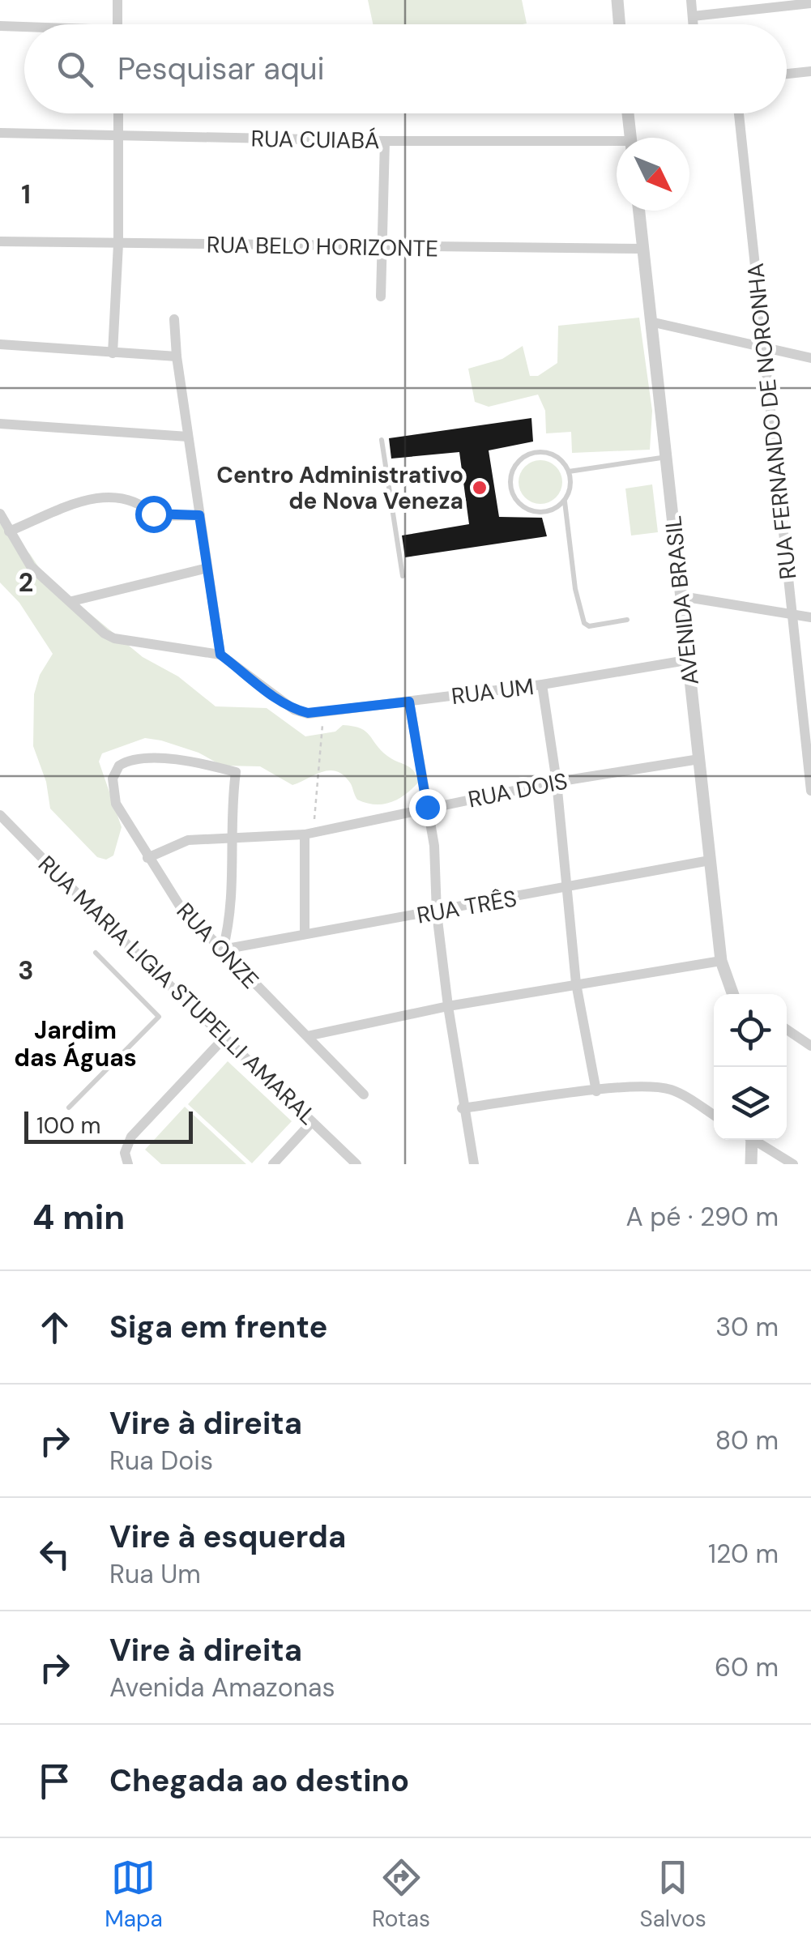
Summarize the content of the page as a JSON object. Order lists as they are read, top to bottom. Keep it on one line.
{"streets":{"street":["RUA CUIABÁ","RUA BELO HORIZONTE","RUA FERNANDO DE NORONHA","AVENIDA BRASIL","RUA UM","RUA DOIS","RUA TRÊS","RUA ONZE","RUA MARIA LIGIA STUPELLI AMARAL"]},"crossings":[["RUA BELO HORIZONTE","AVENIDA BRASIL"],["AVENIDA BRASIL","RUA UM"],["AVENIDA BRASIL","RUA DOIS"],["AVENIDA BRASIL","RUA TRÊS"],["RUA DOIS","RUA ONZE"],["RUA TRÊS","RUA ONZE"]],"districts":["Jardim das Águas"],"places":["Centro Administrativo de Nova Veneza"],"scale_bar":"100 m","north":"bottom right","page":{"search":"Pesquisar aqui","scale":"100 m","heading":["4 min","A pé · 290 m"],"list":[["Siga em frente","30 m"],["Vire à direita","Rua Dois","80 m"],["Vire à esquerda","Rua Um","120 m"],["Vire à direita","Avenida Amazonas","60 m"],"Chegada ao destino"],"nav":["Mapa","Rotas","Salvos"]},"grid":{"rows":["1","2","3"]}}
